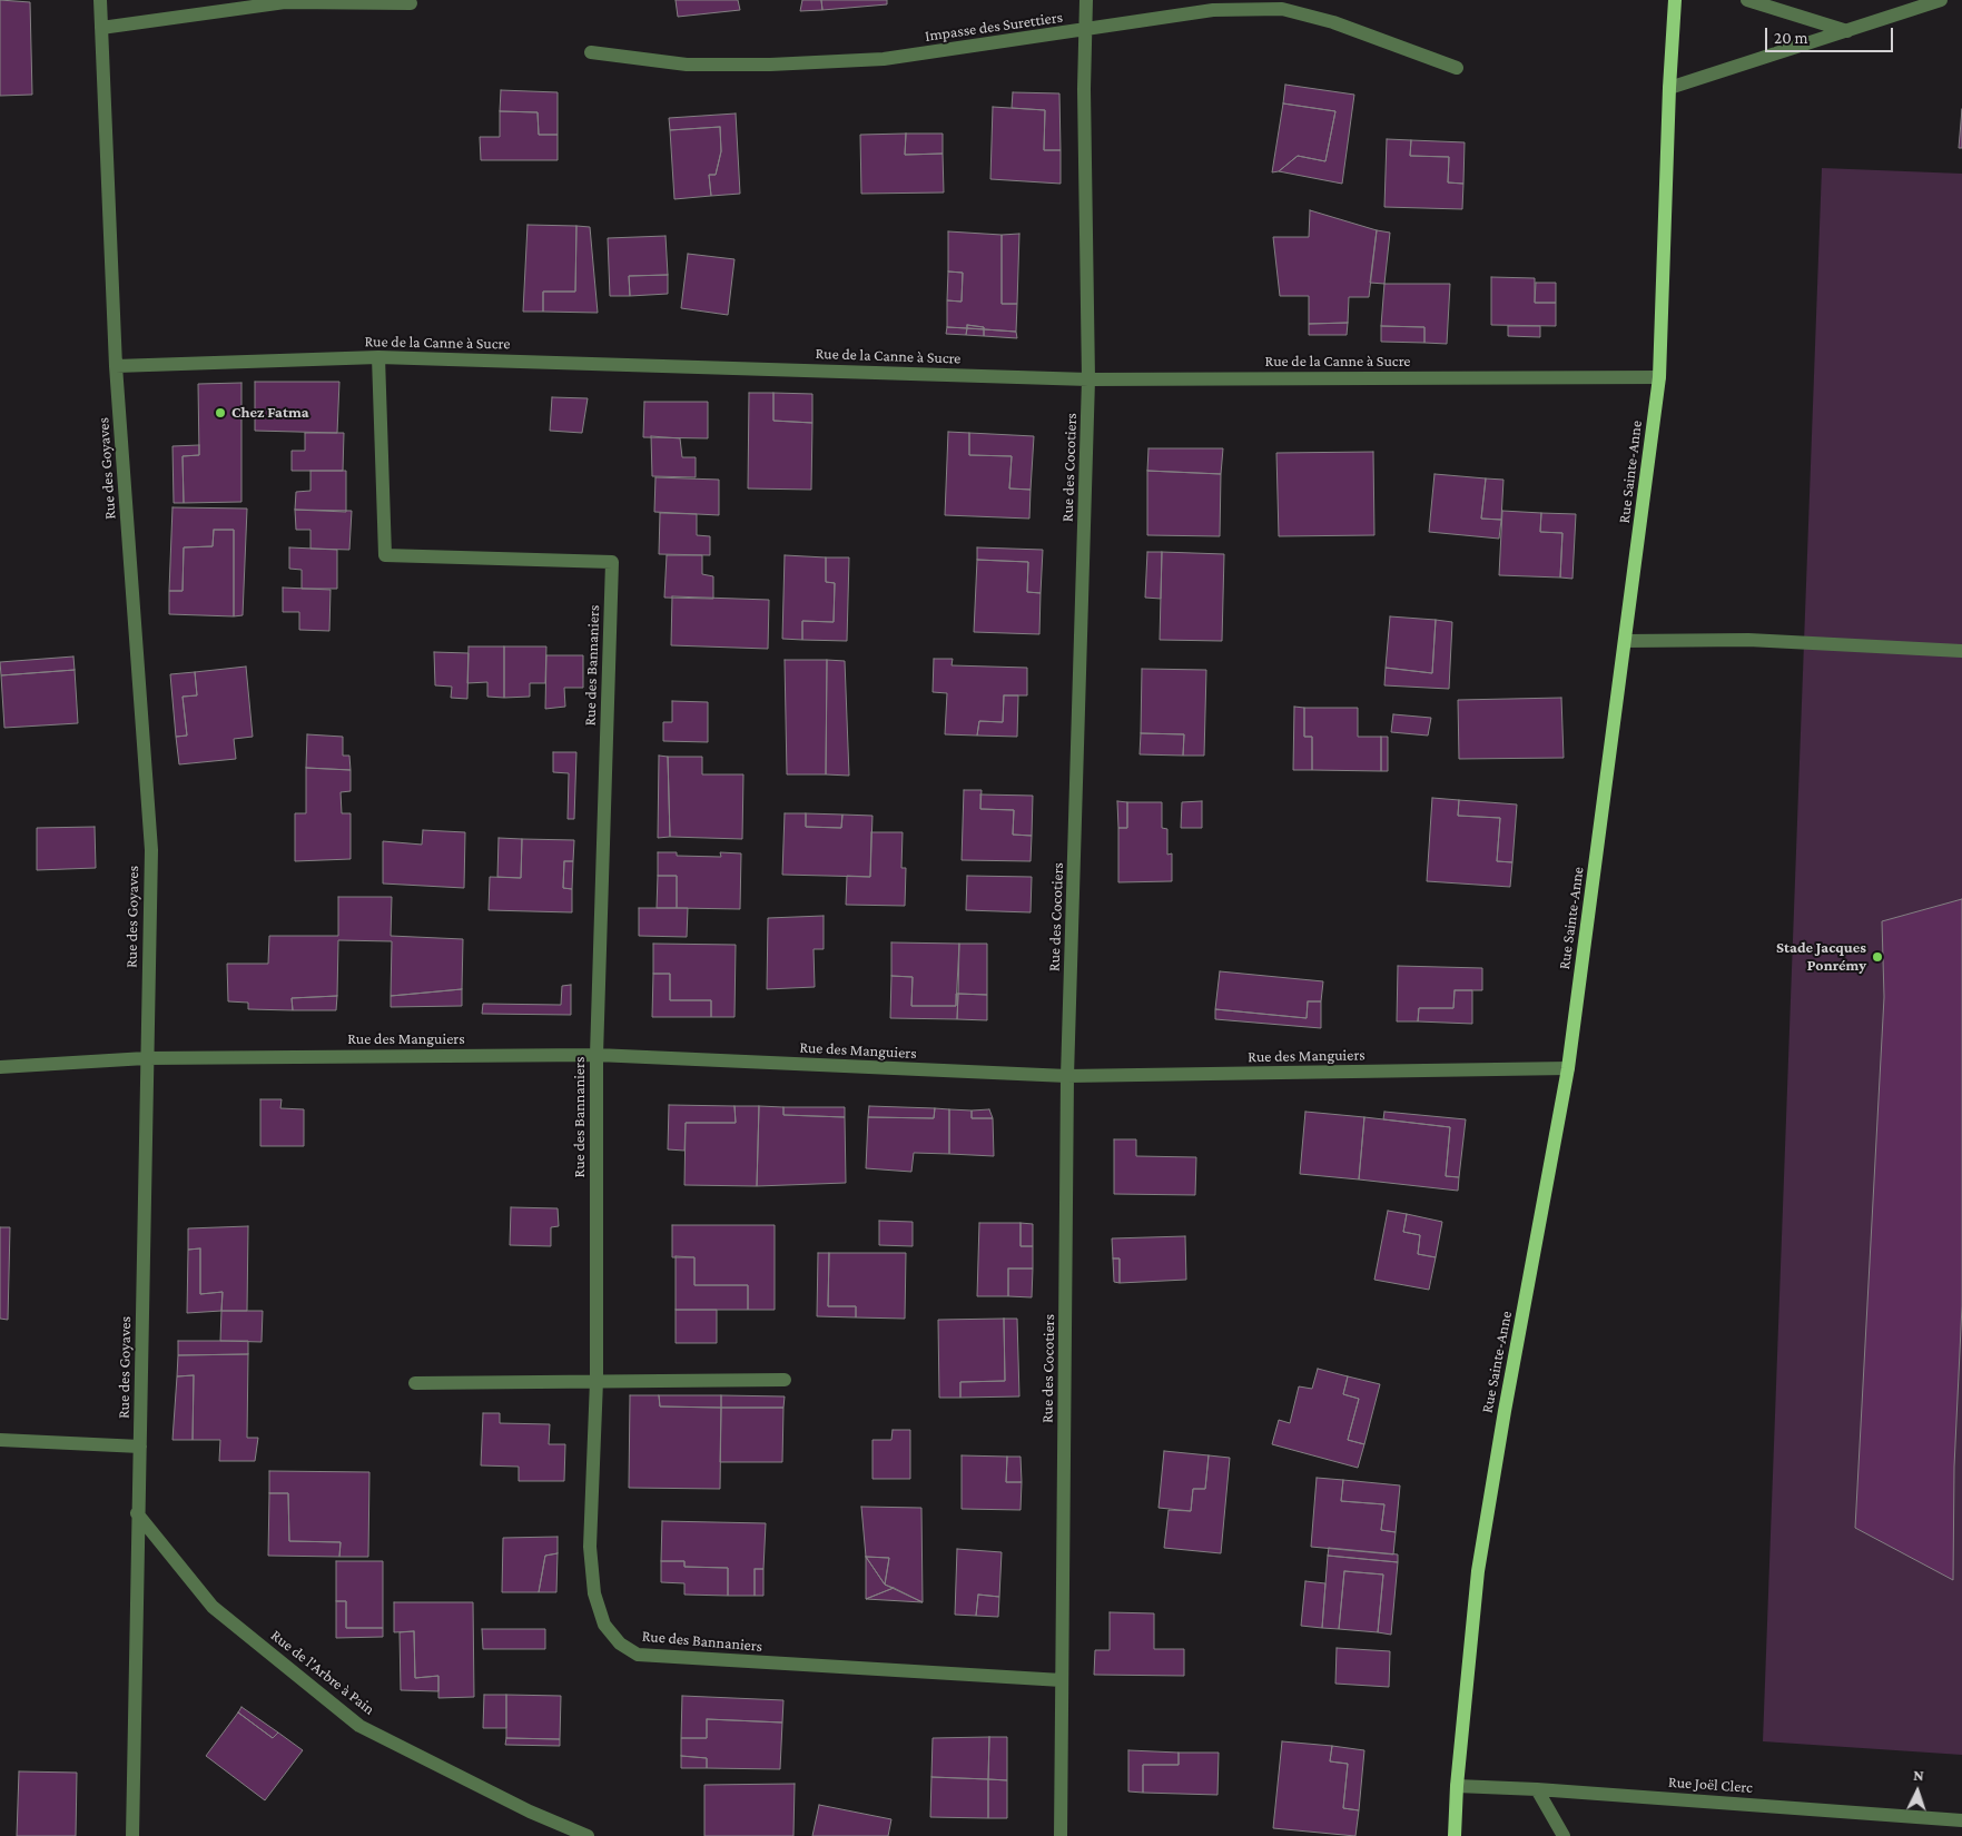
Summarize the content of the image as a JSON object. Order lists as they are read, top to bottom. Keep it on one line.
{"streets":{"main road":["Rue Sainte-Anne"],"street":["Impasse des Surettiers","Rue de la Canne à Sucre","Rue des Cocotiers","Rue des Goyaves","Rue des Bannaniers","Rue des Manguiers","Rue de l'Arbre à Pain","Rue Joël Clerc"]},"crossings":[["Impasse des Surettiers","Rue des Cocotiers"],["Rue de la Canne à Sucre","Rue des Cocotiers"],["Rue de la Canne à Sucre","Rue des Goyaves"],["Rue de la Canne à Sucre","Rue Sainte-Anne"],["Rue de la Canne à Sucre","Rue des Bannaniers"],["Rue des Cocotiers","Rue des Bannaniers"],["Rue des Cocotiers","Rue des Manguiers"],["Rue des Goyaves","Rue des Manguiers"],["Rue des Goyaves","Rue de l'Arbre à Pain"],["Rue Sainte-Anne","Rue des Manguiers"],["Rue Sainte-Anne","Rue Joël Clerc"],["Rue des Bannaniers","Rue des Manguiers"]],"places":["Chez Fatma","Stade Jacques Ponrémy"],"scale_bar":"20 m","north":"top"}
